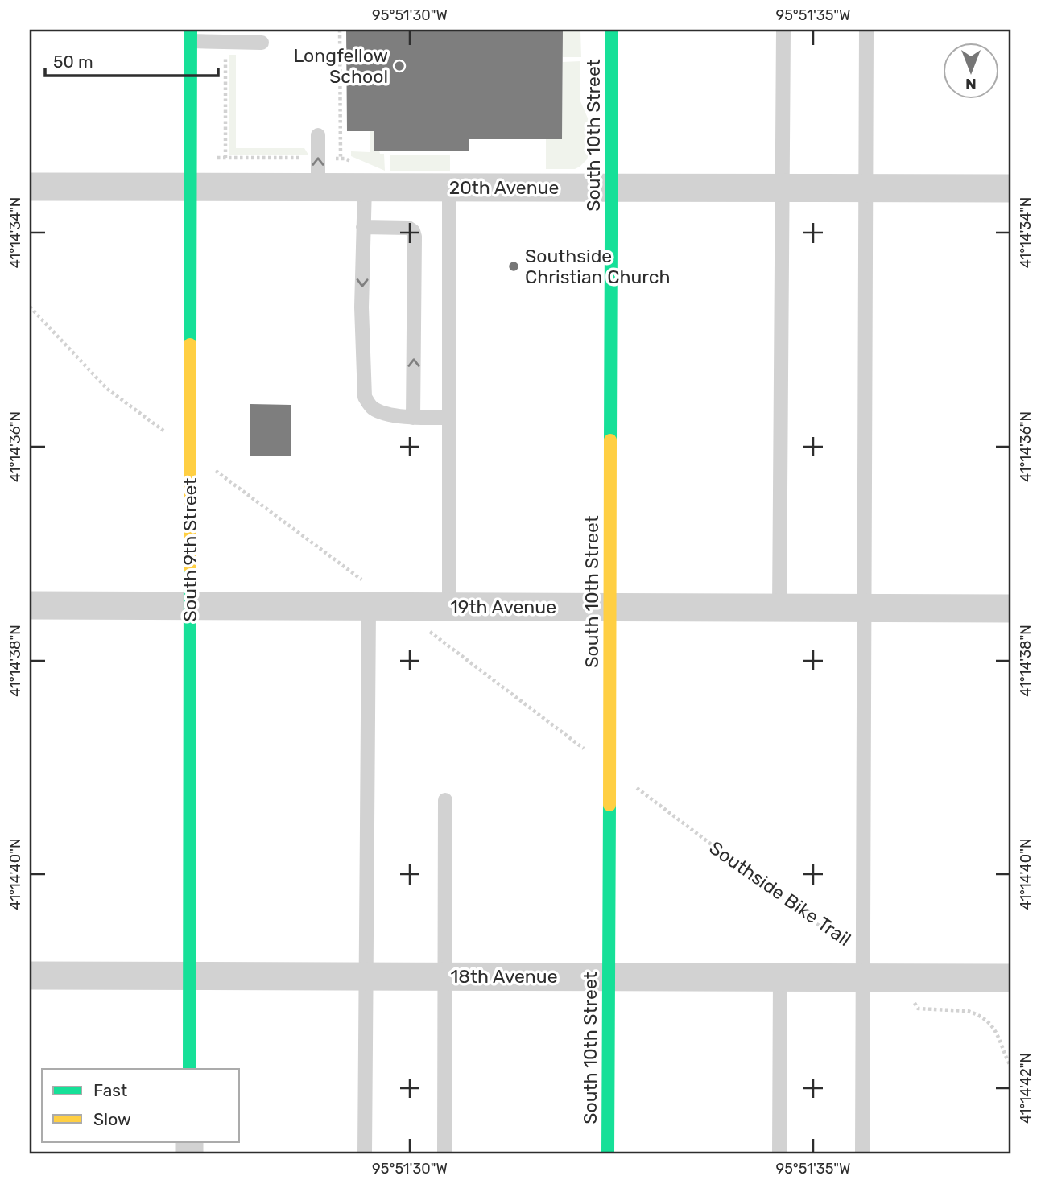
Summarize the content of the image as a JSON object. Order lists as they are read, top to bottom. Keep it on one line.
{"streets":{"street":["South 10th Street","20th Avenue","South 9th Street","19th Avenue","18th Avenue"],"path":["Southside Bike Trail"]},"crossings":[["South 10th Street","20th Avenue"],["South 10th Street","19th Avenue"],["South 10th Street","Southside Bike Trail"],["South 10th Street","18th Avenue"],["20th Avenue","South 9th Street"],["South 9th Street","19th Avenue"],["South 9th Street","18th Avenue"]],"places":["Longfellow School","Southside Christian Church"],"legend":["Fast","Slow"],"scale_bar":"50 m","north":"bottom","coordinates":["95°51'30\"W","95°51'35\"W","41°14'34\"N","41°14'36\"N","41°14'38\"N","41°14'40\"N","41°14'42\"N"]}
